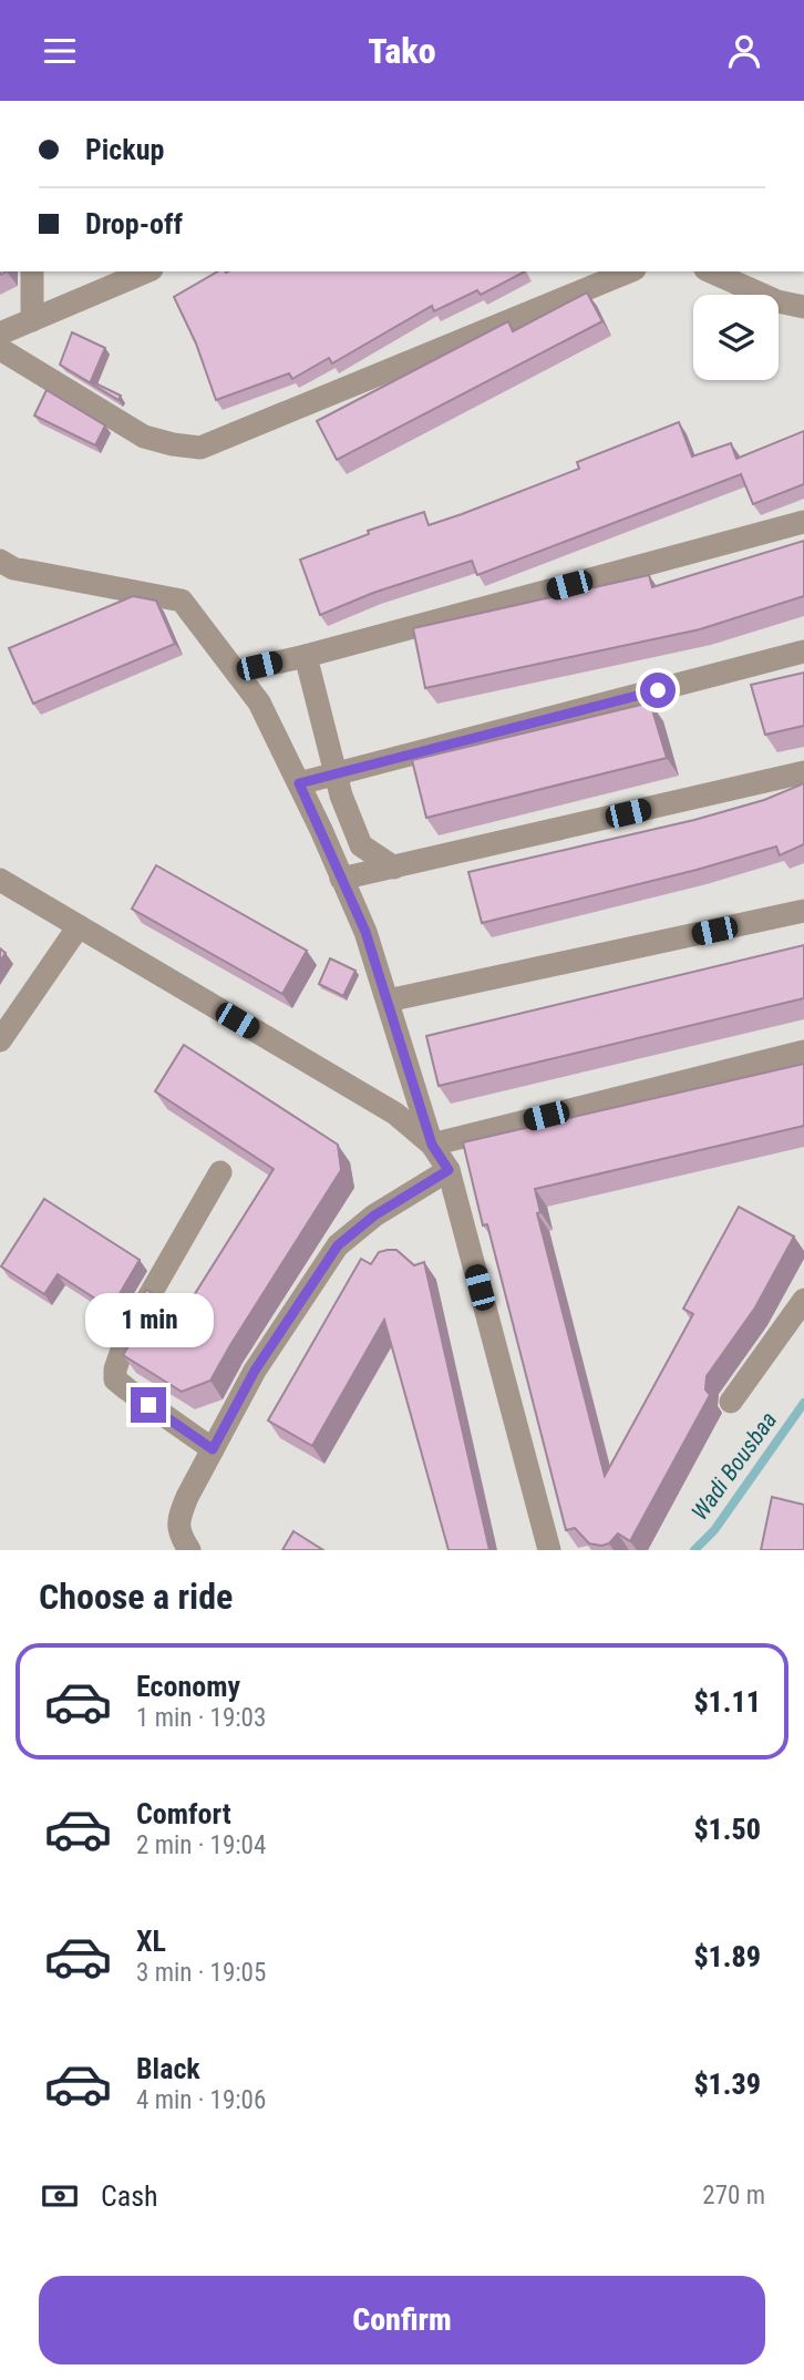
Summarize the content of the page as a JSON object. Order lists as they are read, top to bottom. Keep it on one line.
{"water":["Wadi Bousbaa"],"page":{"header":"Tako","banner":["Pickup","Drop-off"],"bubble":"1 min","heading":"Choose a ride","list":[{"name":"Economy","note":"1 min · 19:03","value":"$1.11"},{"name":"Comfort","note":"2 min · 19:04","value":"$1.50"},{"name":"XL","note":"3 min · 19:05","value":"$1.89"},{"name":"Black","note":"4 min · 19:06","value":"$1.39"}],"pay":["Cash","270 m"],"buttons":"Confirm"}}
